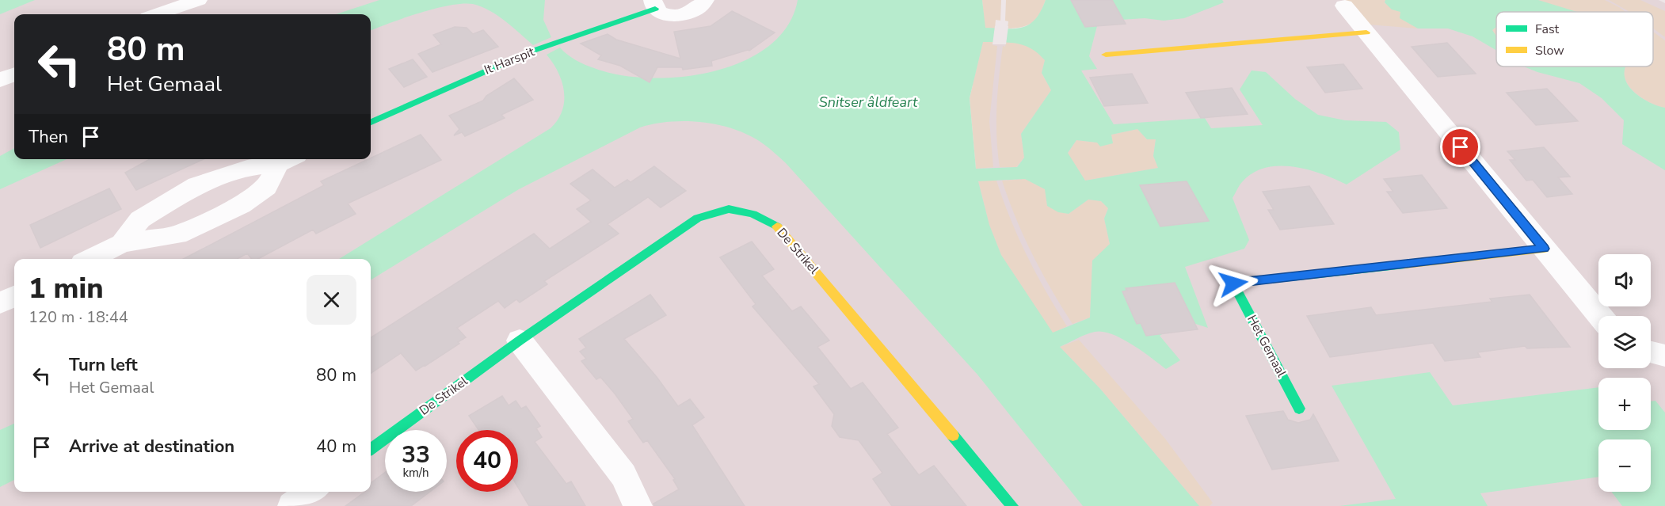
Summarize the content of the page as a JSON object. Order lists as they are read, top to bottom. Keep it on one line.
{"streets":{"street":["It Harspit","De Strikel","Het Gemaal"]},"water":["Snitser âldfeart"],"legend":["Fast","Slow"],"page":{"turn":["80 m","Het Gemaal"],"then":"Then","map_buttons":["+","−"],"heading":["1 min","120 m · 18:44"],"list":[{"name":"Turn left","note":"Het Gemaal","value":"80 m"},{"name":"Arrive at destination","value":"40 m"}],"speed":"33 km/h","limit":"40"}}
